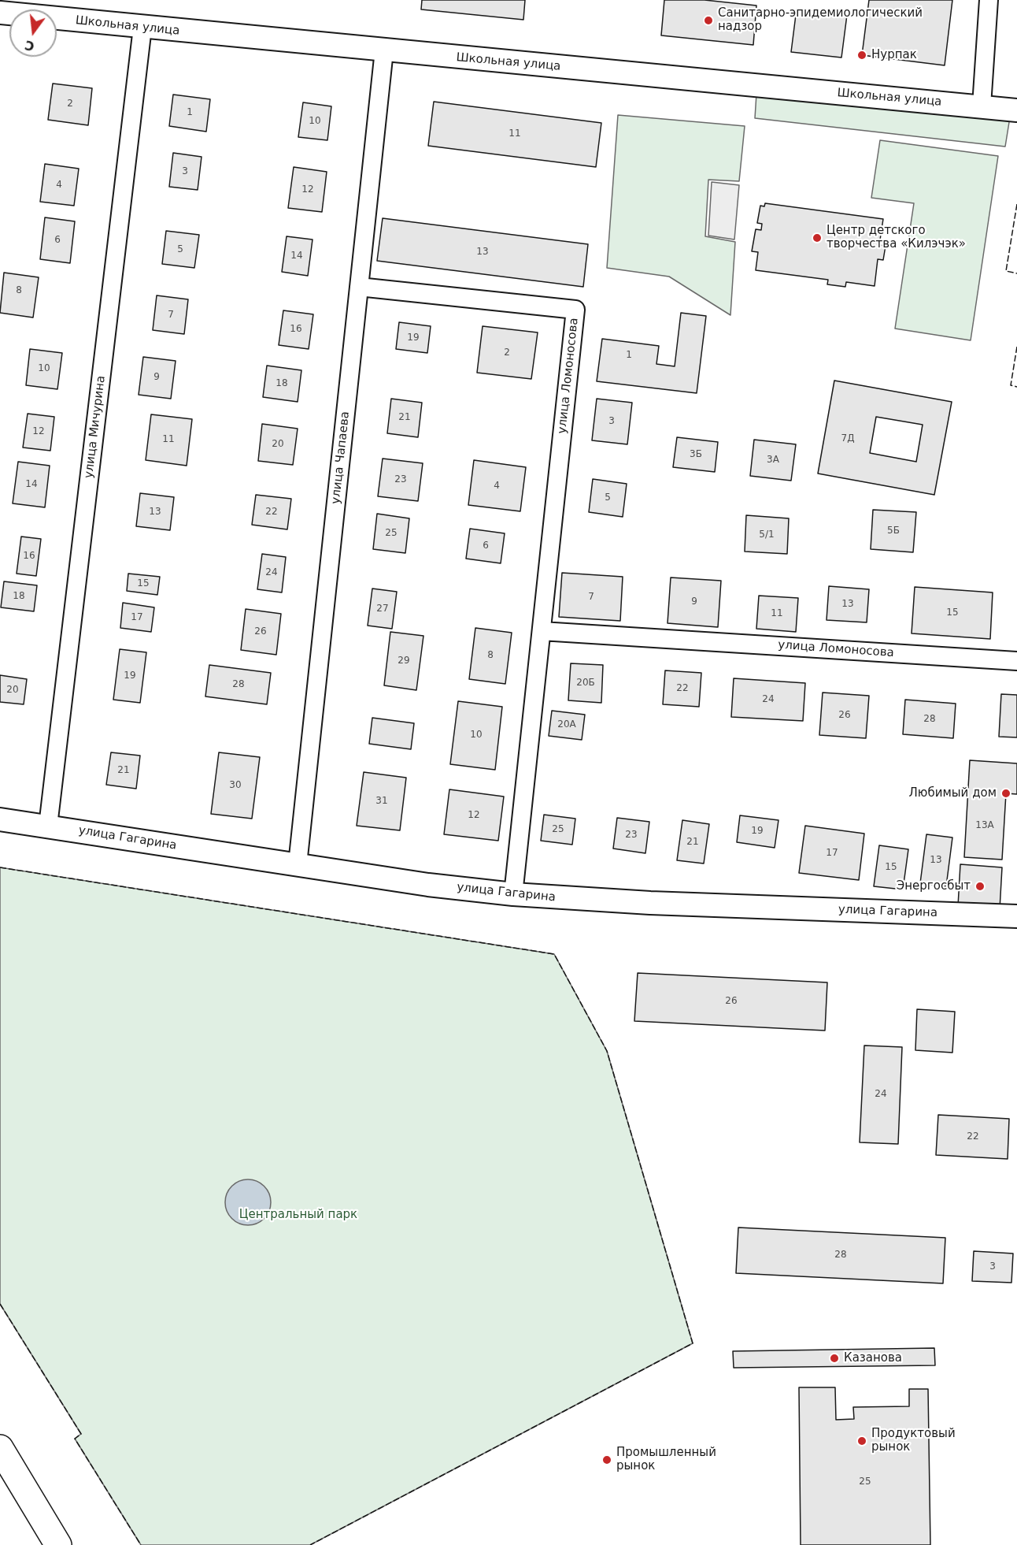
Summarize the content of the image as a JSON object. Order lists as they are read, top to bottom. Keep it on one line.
{"streets":{"street":["Школьная улица","улица Ломоносова","улица Мичурина","улица Чапаева","улица Гагарина"]},"crossings":[["Школьная улица","улица Мичурина"],["Школьная улица","улица Чапаева"],["улица Ломоносова","улица Чапаева"],["улица Ломоносова","улица Гагарина"],["улица Мичурина","улица Гагарина"],["улица Чапаева","улица Гагарина"]],"parks":["Центральный парк"],"places":["Санитарно-эпидемиологический надзор","Нурпак","Центр детского творчества «Килэчэк»","Любимый дом","Энергосбыт","Казанова","Продуктовый рынок","Промышленный рынок"],"house_numbers":["2","1","10","11","3","4","12","6","5","13","14","8","7","16","19","2","1","10","9","18","21","3","12","7Д","11","20","3Б","3А","23","14","4","5","13","22","5Б","25","5/1","6","16","24","15","18","7","9","13","27","15","11","17","26","8","29","19","20Б","28","22","20","24","26","28","20А","10","21","30","31","12","13А","25","19","23","21","17","13","15","26","24","22","28","3","25"],"north":"bottom"}
